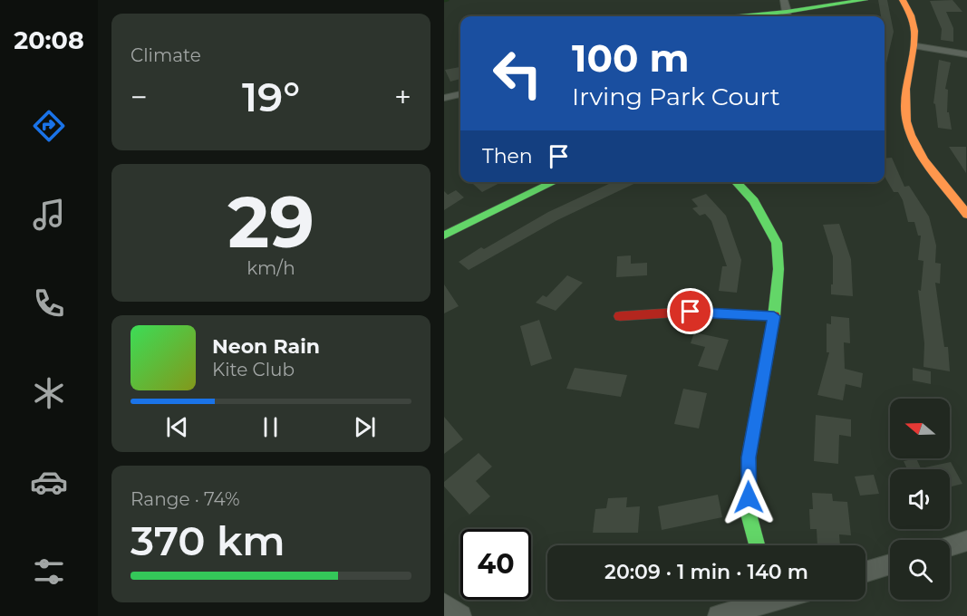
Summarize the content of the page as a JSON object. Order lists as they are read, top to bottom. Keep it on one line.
{"north":"left","page":{"tabs":"20:08","tile":["Climate",["29","km/h"],["Range · 74%","370 km"]],"turn":["100 m","Irving Park Court"],"heat":["−","19°","+"],"then":"Then","song":["Neon Rain","Kite Club"],"limit":"40","trip":"20:09 · 1 min · 140 m"}}
